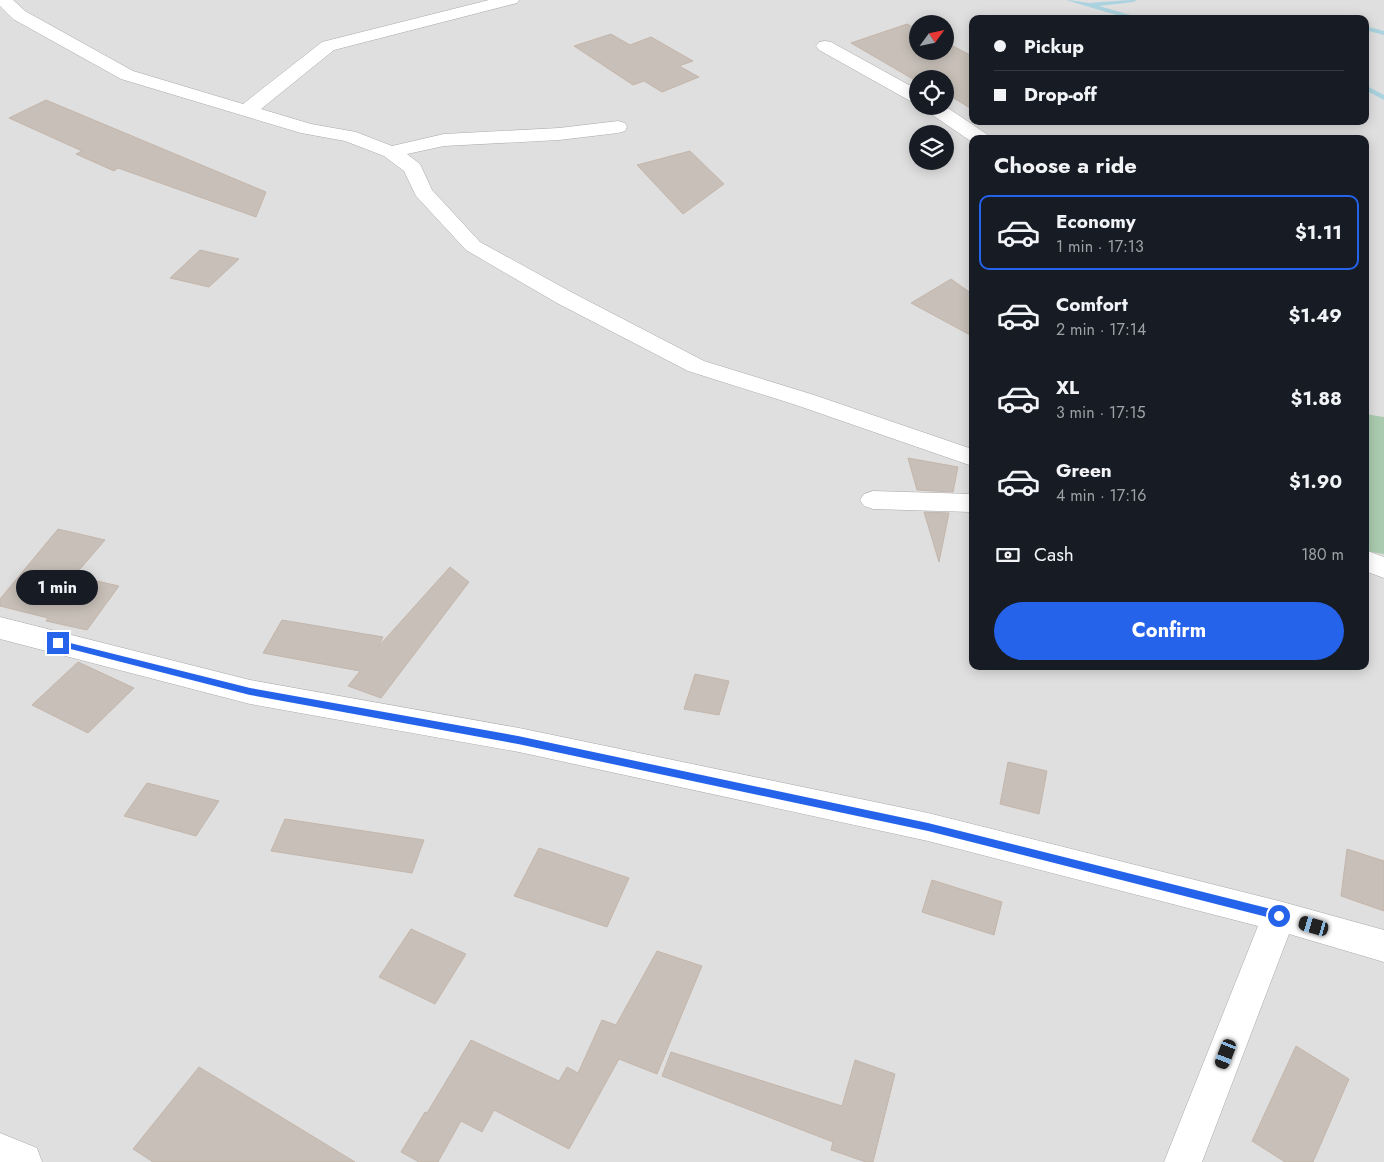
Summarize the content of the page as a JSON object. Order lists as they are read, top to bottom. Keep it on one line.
{"north":"top right","page":{"banner":["Pickup","Drop-off"],"heading":"Choose a ride","list":[{"name":"Economy","note":"1 min · 17:13","value":"$1.11"},{"name":"Comfort","note":"2 min · 17:14","value":"$1.49"},{"name":"XL","note":"3 min · 17:15","value":"$1.88"},{"name":"Green","note":"4 min · 17:16","value":"$1.90"}],"pay":["Cash","180 m"],"bubble":"1 min","buttons":"Confirm"}}
